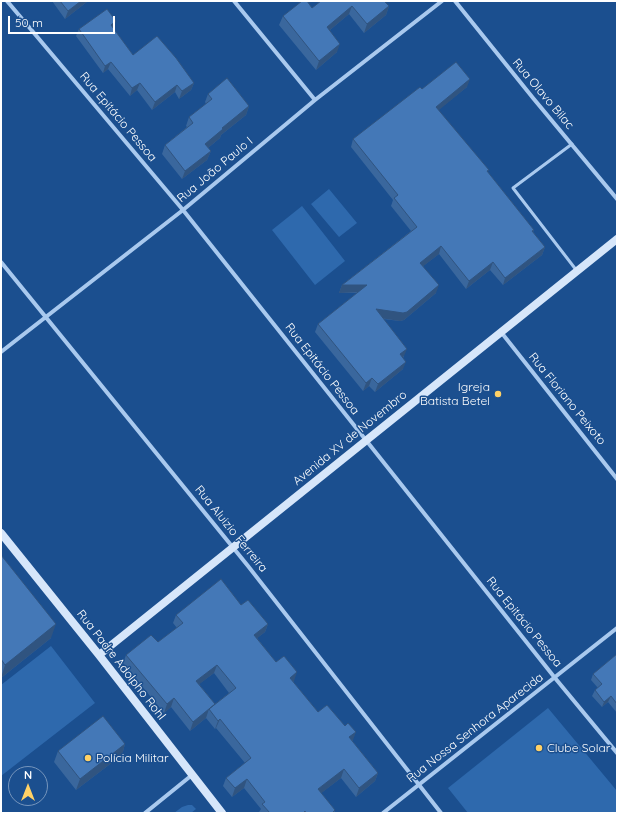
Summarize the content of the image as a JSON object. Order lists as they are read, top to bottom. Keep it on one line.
{"streets":{"street":["Rua Olavo Bilac","Rua Epitácio Pessoa","Rua João Paulo I","Rua Floriano Peixoto","Avenida XV de Novembro","Rua Aluizio Ferreira","Rua Padre Adolpho Rohl","Rua Nossa Senhora Aparecida"]},"crossings":[["Rua Epitácio Pessoa","Rua João Paulo I"],["Rua Epitácio Pessoa","Avenida XV de Novembro"],["Rua Epitácio Pessoa","Rua Nossa Senhora Aparecida"],["Rua João Paulo I","Rua Aluizio Ferreira"],["Rua Floriano Peixoto","Avenida XV de Novembro"],["Avenida XV de Novembro","Rua Aluizio Ferreira"],["Avenida XV de Novembro","Rua Padre Adolpho Rohl"],["Rua Aluizio Ferreira","Rua Nossa Senhora Aparecida"]],"places":["Igreja Batista Betel","Clube Solar","Polícia Militar"],"scale_bar":"50 m","north":"top"}
